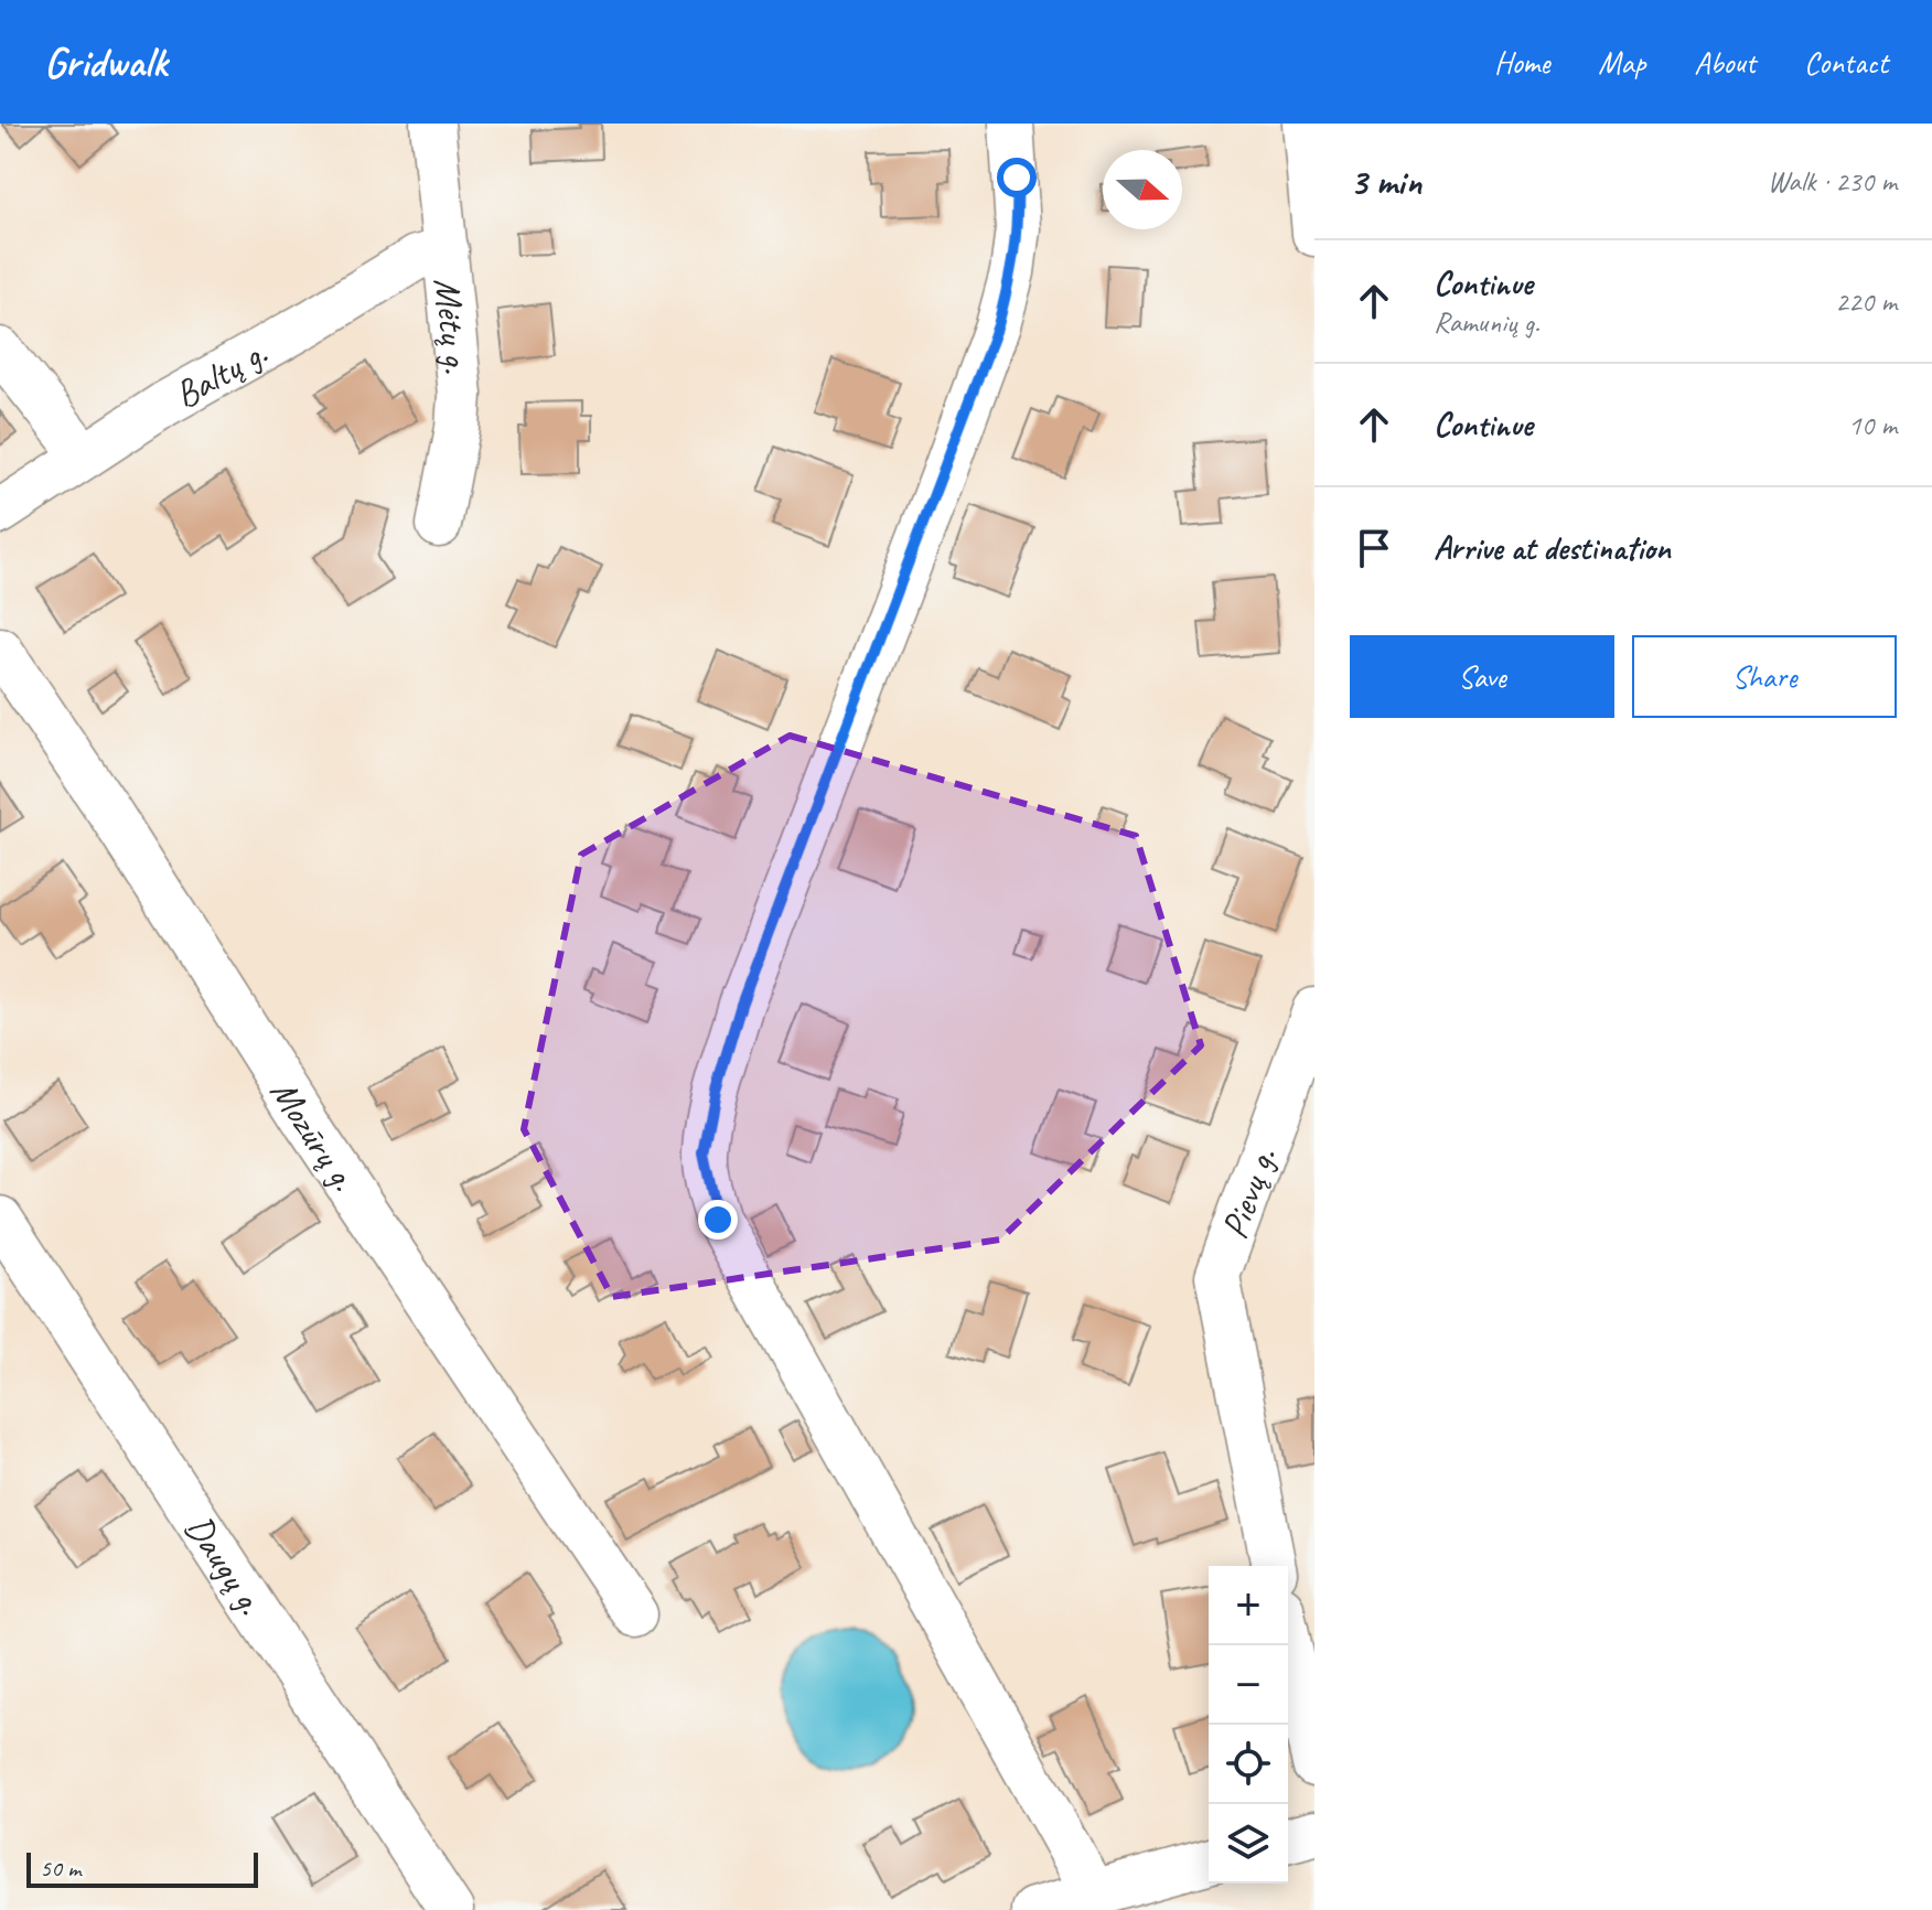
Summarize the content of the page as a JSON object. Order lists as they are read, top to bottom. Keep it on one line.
{"streets":{"street":["Mėtų g.","Baltų g.","Mozūrų g.","Pievų g.","Daugų g."]},"crossings":[["Mėtų g.","Baltų g."]],"scale_bar":"50 m","north":"right","page":{"header":"Gridwalk","nav":["Home","Map","About","Contact"],"heading":["3 min","Walk · 230 m"],"list":[["Continue","Ramunių g.","220 m"],["Continue","10 m"],"Arrive at destination"],"buttons":["Save","Share"],"map_buttons":["+","−"],"scale":"50 m"}}
